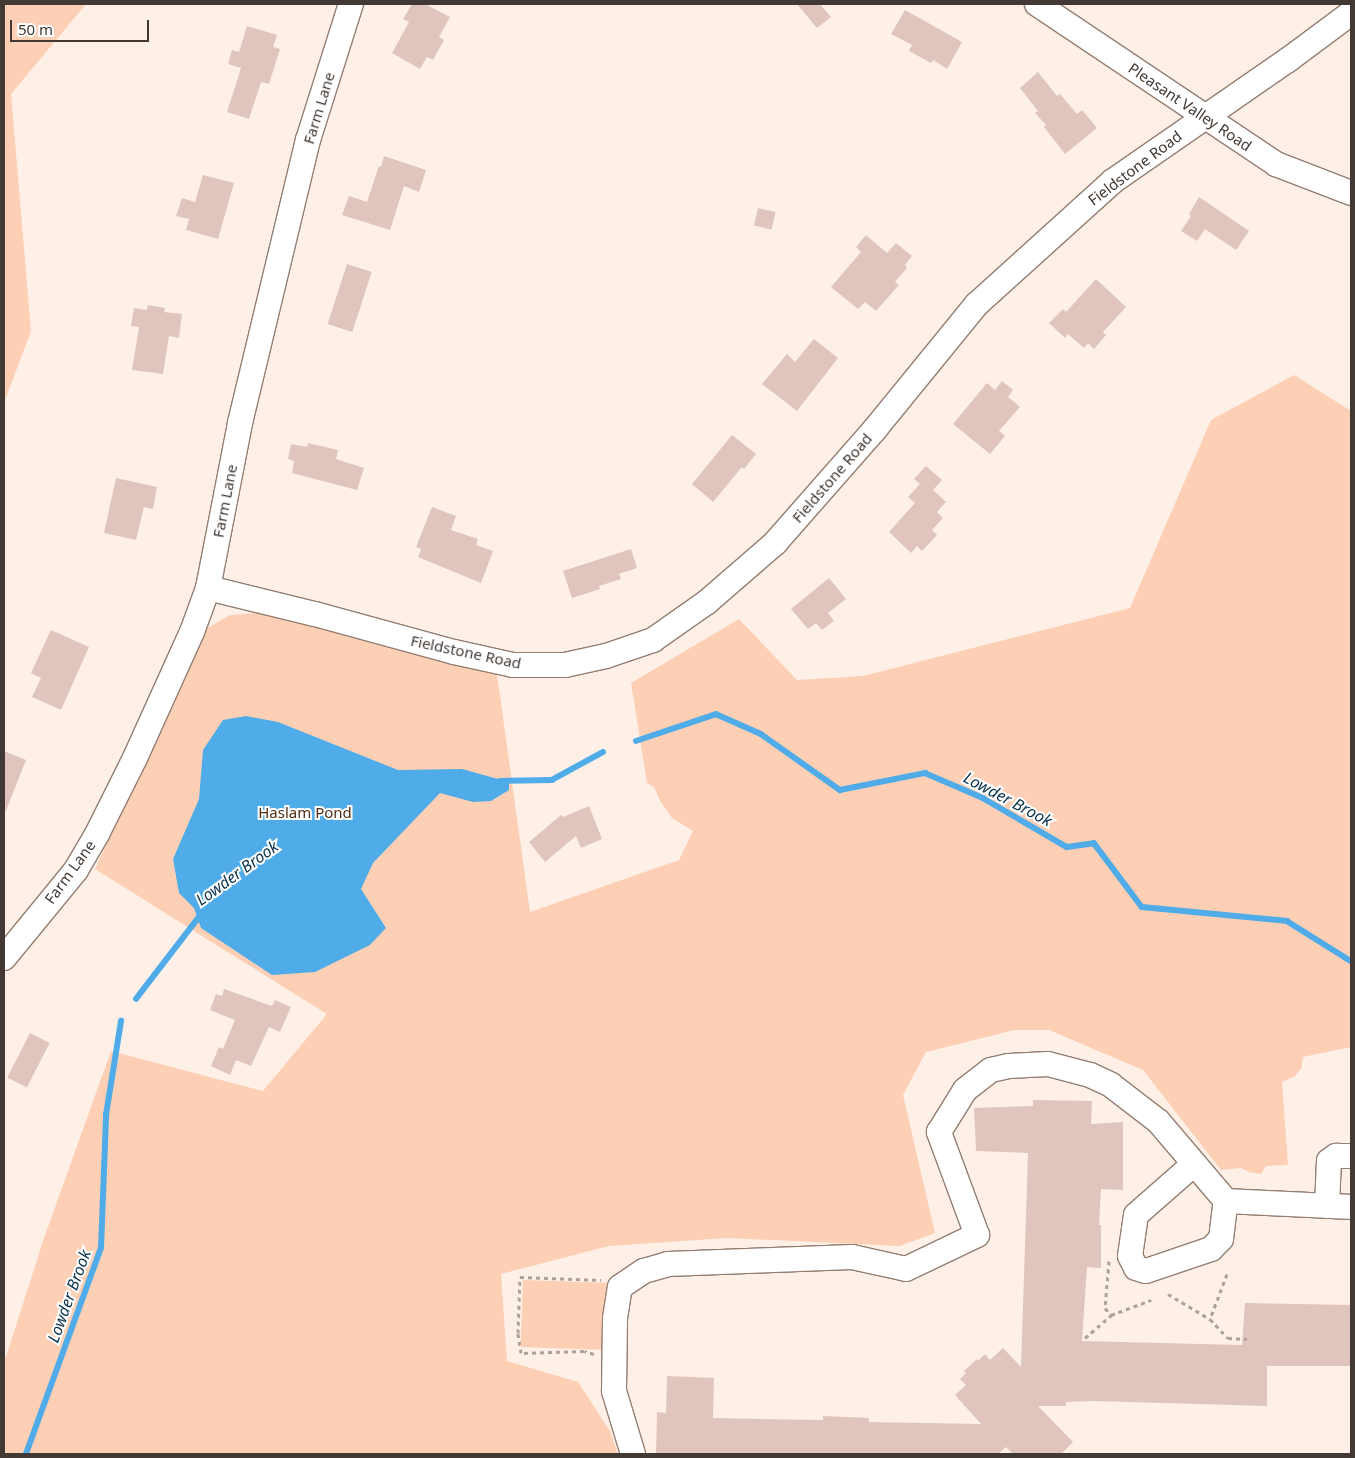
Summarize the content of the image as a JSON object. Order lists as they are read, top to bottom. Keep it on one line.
{"streets":{"street":["Pleasant Valley Road","Farm Lane","Fieldstone Road"]},"crossings":[["Pleasant Valley Road","Fieldstone Road"],["Farm Lane","Fieldstone Road"]],"water":["Lowder Brook"],"parks":["Haslam Pond"],"scale_bar":"50 m"}
